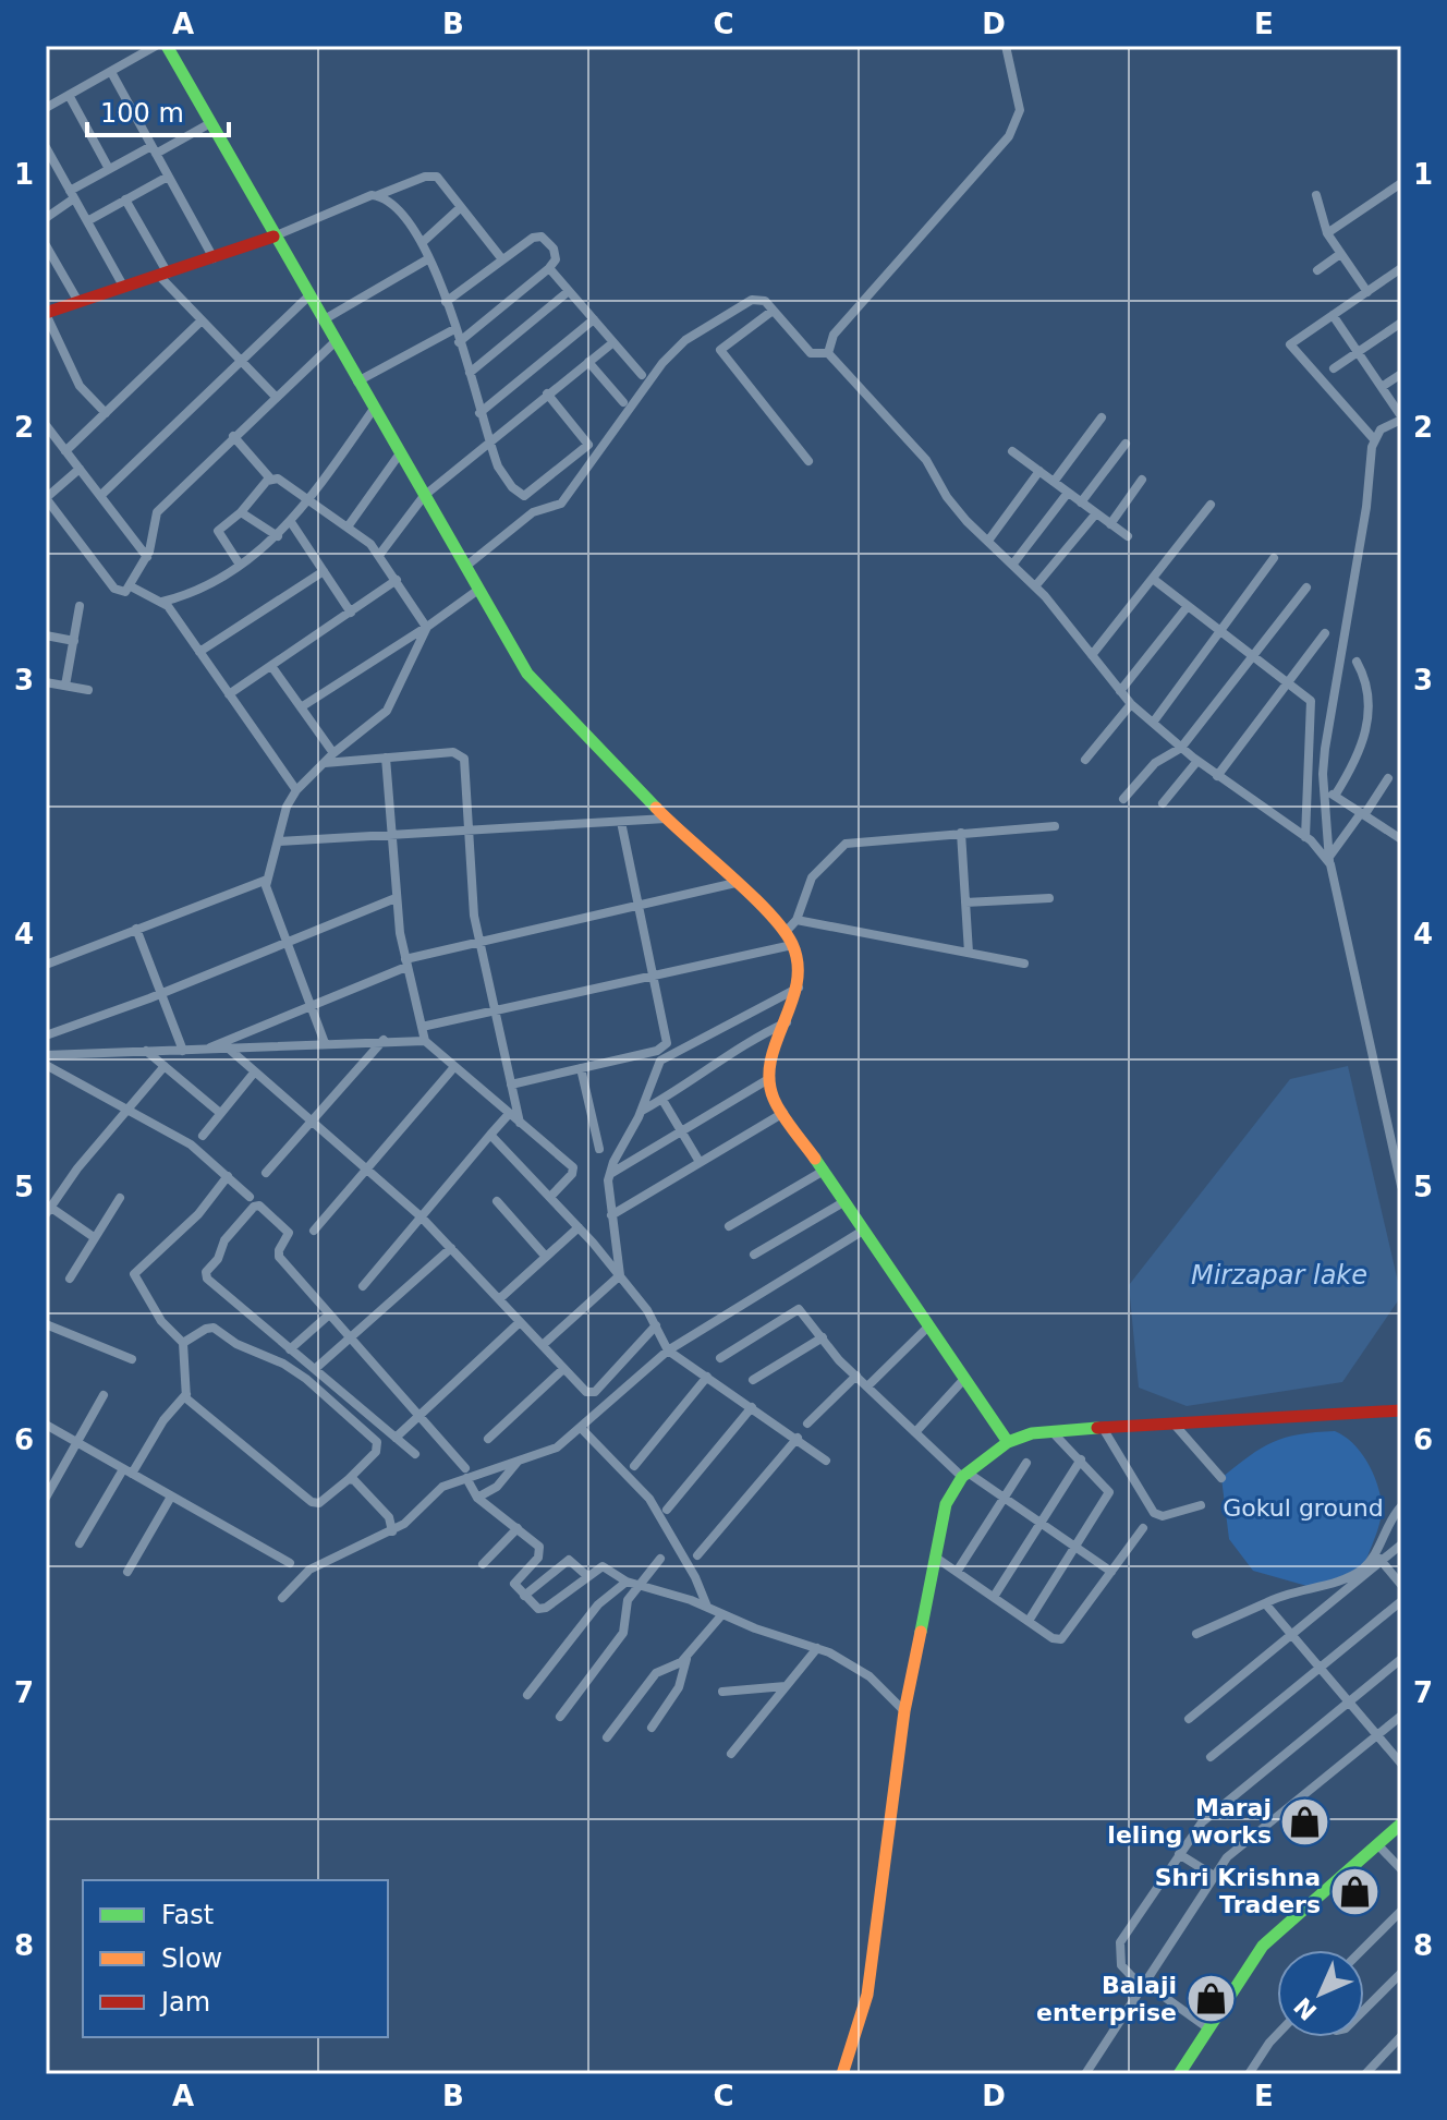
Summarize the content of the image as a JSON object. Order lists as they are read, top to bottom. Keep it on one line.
{"water":["Mirzapar lake"],"parks":["Gokul ground"],"places":{"shop":["Maraj leling works","Shri Krishna Traders","Balaji enterprise"]},"legend":["Fast","Slow","Jam"],"scale_bar":"100 m","north":"bottom left","grid":{"columns":["A","B","C","D","E"],"rows":["1","2","3","4","5","6","7","8"]}}
